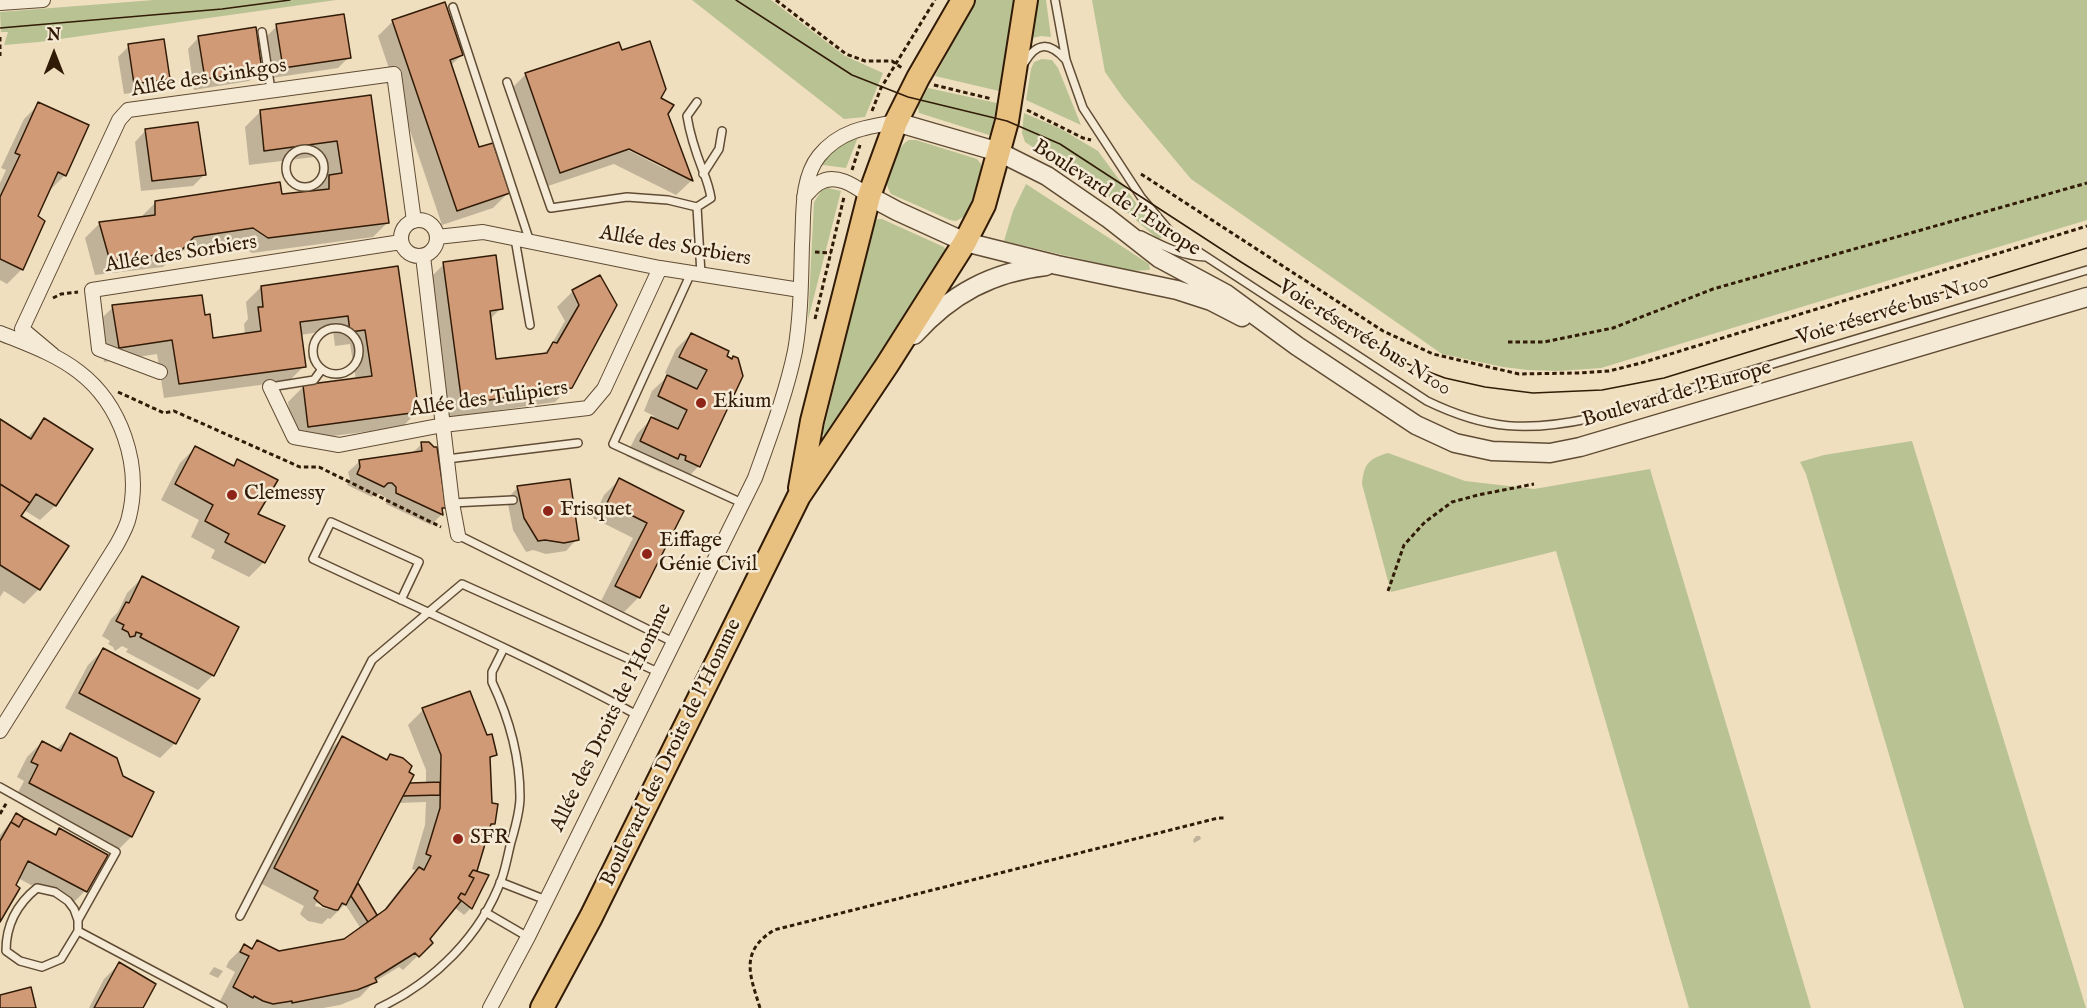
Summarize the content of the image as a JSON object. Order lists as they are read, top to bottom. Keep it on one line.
{"streets":{"main road":["Boulevard des Droits de l'Homme"],"street":["Allée des Ginkgos","Boulevard de l'Europe","Allée des Sorbiers","Allée des Tulipiers","Allée des Droits de l'Homme"],"lane":["Voie réservée bus N100"]},"crossings":[["Allée des Ginkgos","Allée des Sorbiers"],["Boulevard de l'Europe","Allée des Droits de l'Homme"],["Boulevard de l'Europe","Boulevard des Droits de l'Homme"],["Allée des Sorbiers","Allée des Tulipiers"],["Allée des Sorbiers","Allée des Droits de l'Homme"],["Allée des Droits de l'Homme","Boulevard des Droits de l'Homme"]],"places":["Ekium","Clemessy","Frisquet","Eiffage Génie Civil","SFR"],"north":"top"}
